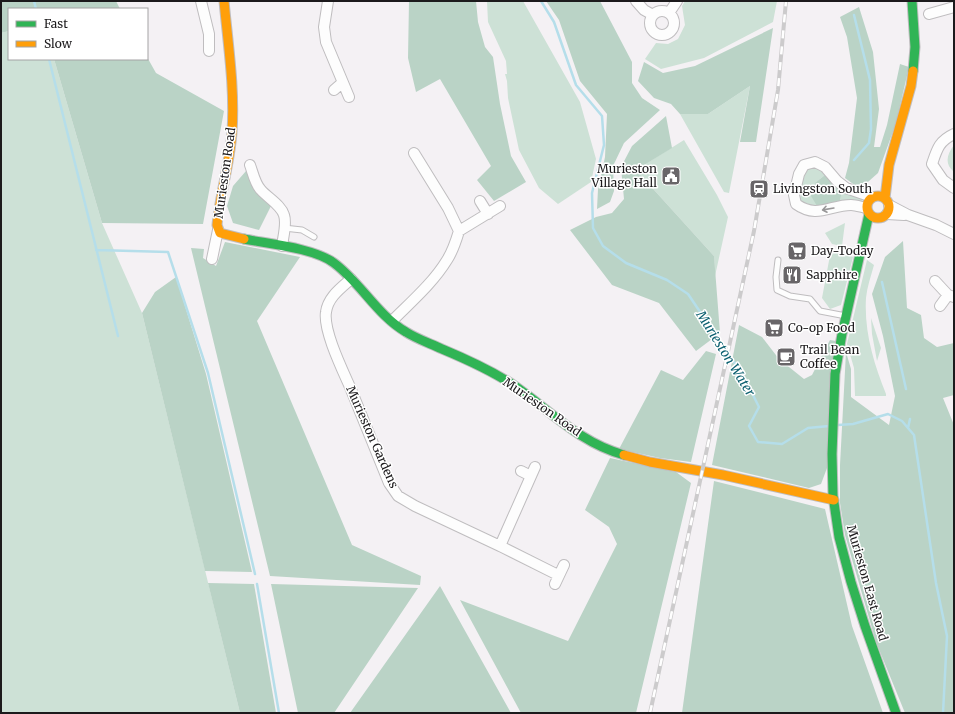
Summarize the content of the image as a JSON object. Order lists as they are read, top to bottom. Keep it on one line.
{"streets":{"street":["Murieston Road","Murieston Gardens","Murieston East Road"]},"crossings":[["Murieston Road","Murieston Gardens"],["Murieston Road","Murieston East Road"]],"water":["Murieston Water"],"places":{"public building":["Murieston Village Hall"],"station":["Livingston South"],"supermarket":["Day-Today","Co-op Food"],"restaurant":["Sapphire"],"cafe":["Trail Bean Coffee"]},"legend":["Fast","Slow"]}
